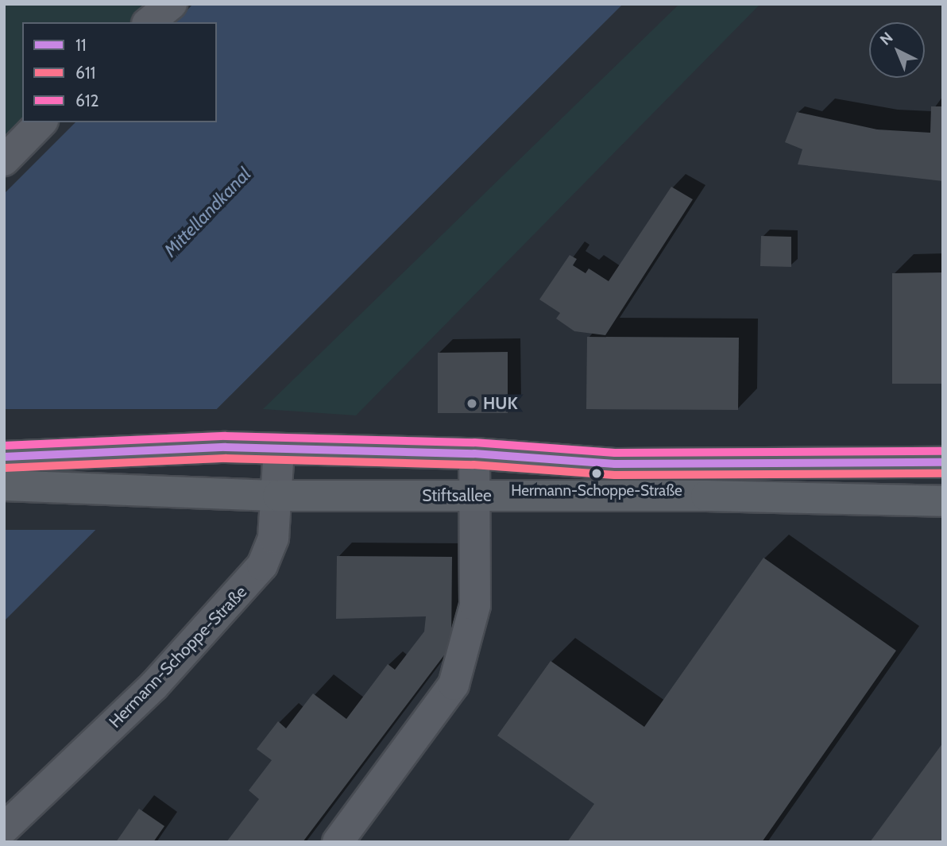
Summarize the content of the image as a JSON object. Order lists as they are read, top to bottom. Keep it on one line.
{"streets":{"main road":["Stiftsallee"],"street":["Hermann-Schoppe-Straße"]},"crossings":[["Stiftsallee","Hermann-Schoppe-Straße"]],"water":["Mittellandkanal"],"places":["HUK","Hermann-Schoppe-Straße"],"lines":["transit line 612","transit line 11","transit line 611"],"legend":["11","611","612"],"north":"top left"}
